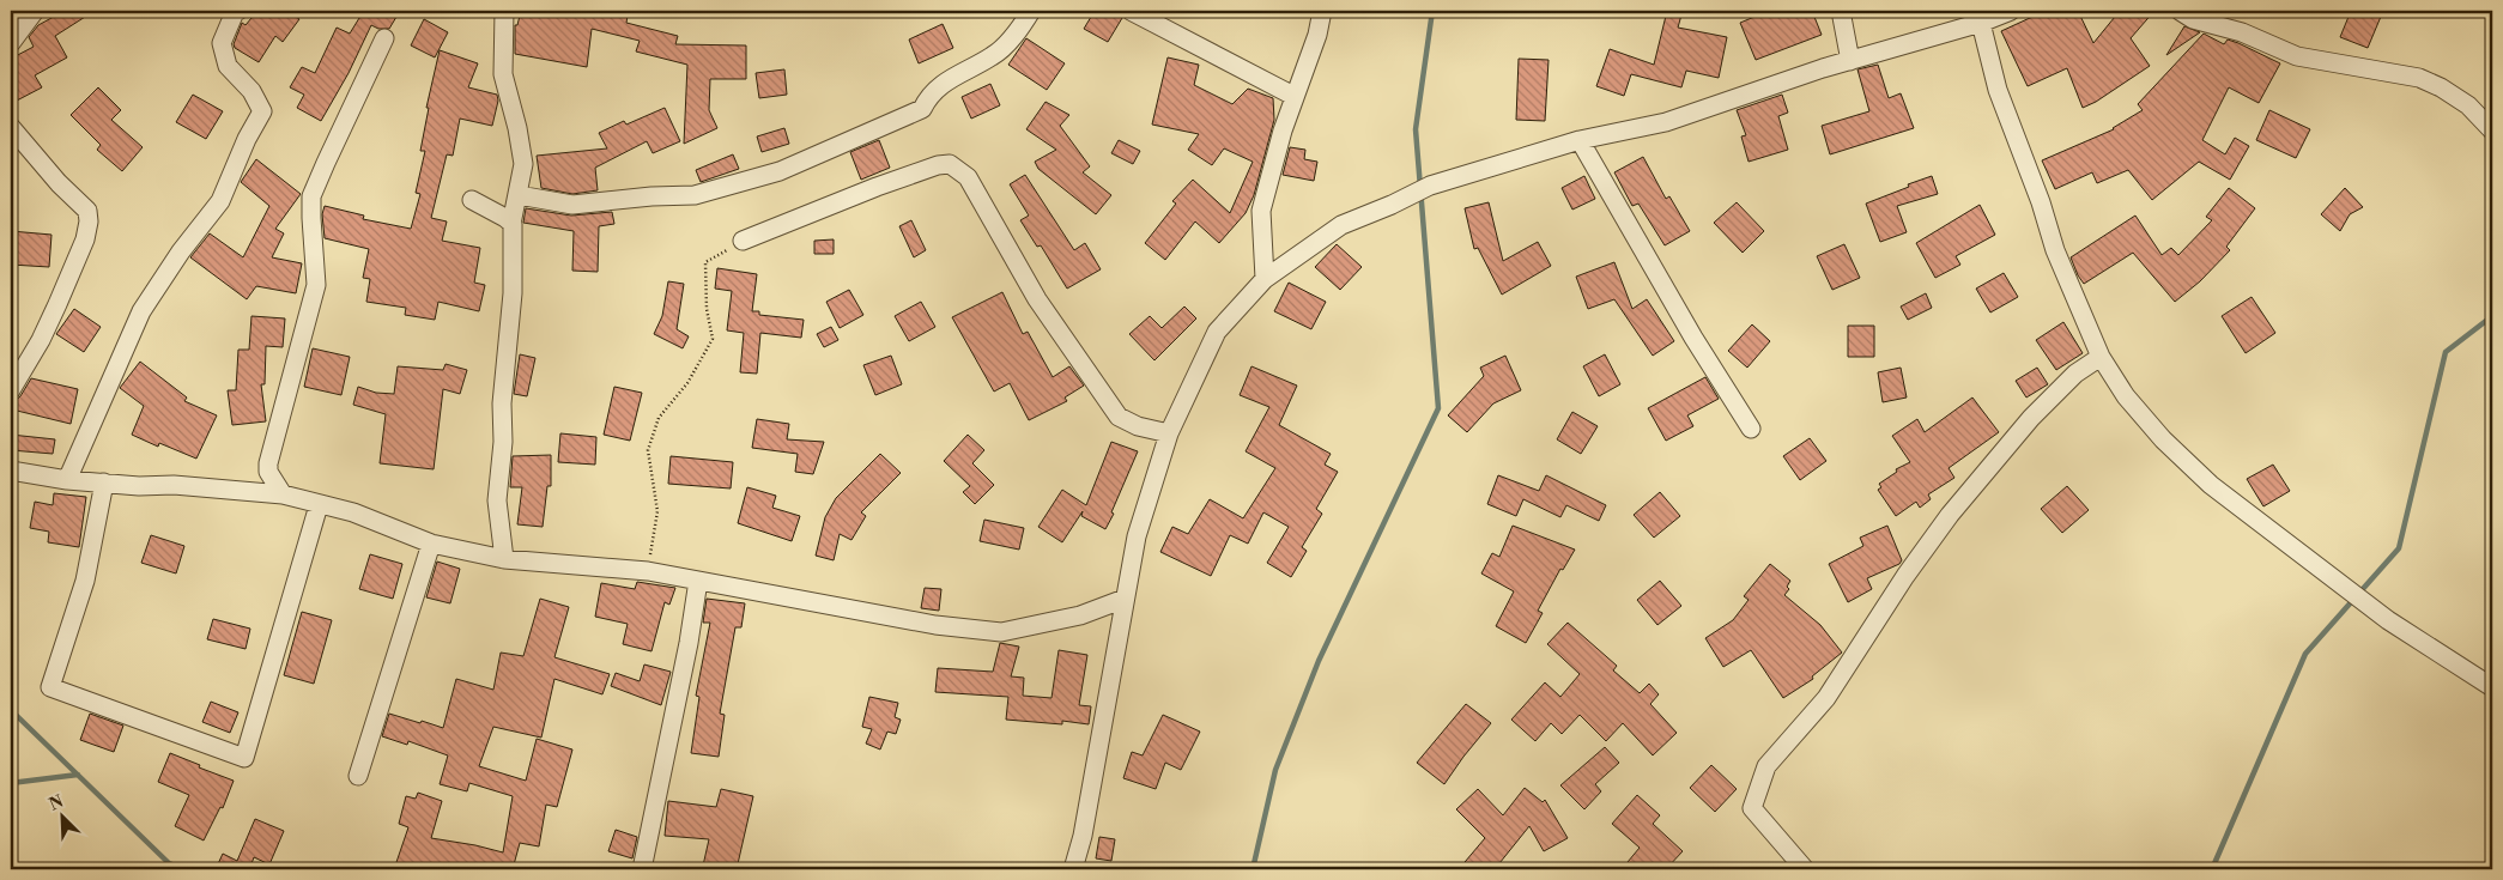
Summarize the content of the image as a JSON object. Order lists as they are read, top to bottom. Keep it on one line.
{"north":"top left"}
